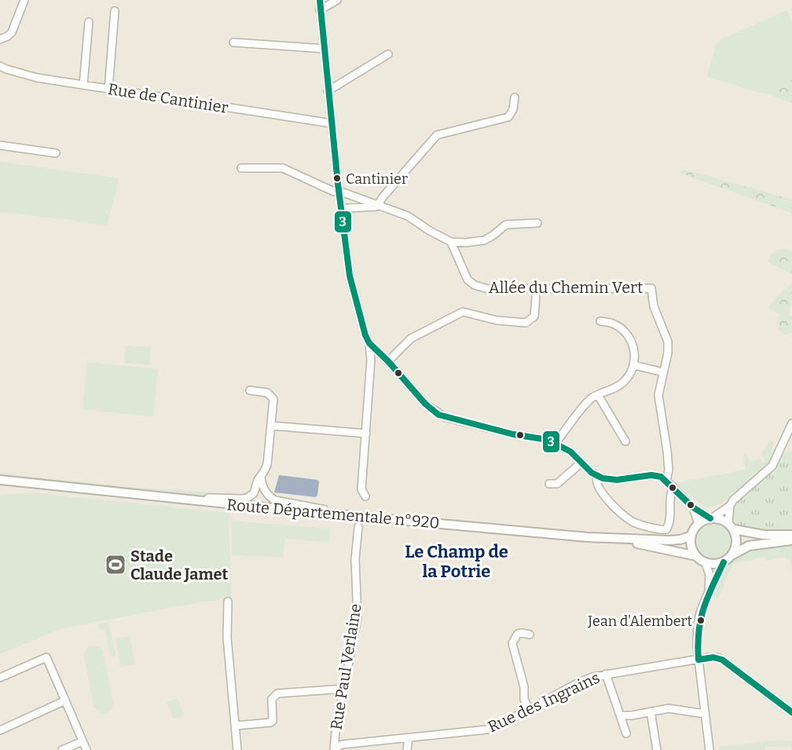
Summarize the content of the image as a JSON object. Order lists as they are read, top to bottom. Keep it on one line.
{"streets":{"main road":["Route Départementale n°920"],"street":["Rue de Cantinier","Allée du Chemin Vert","Rue Paul Verlaine","Rue des Ingrains"]},"crossings":[["Rue Paul Verlaine","Rue des Ingrains"]],"districts":["Le Champ de la Potrie"],"places":{"other":["Cantinier","Jean d'Alembert"],"sports":["Stade Claude Jamet"]},"lines":["transit line 3"]}
